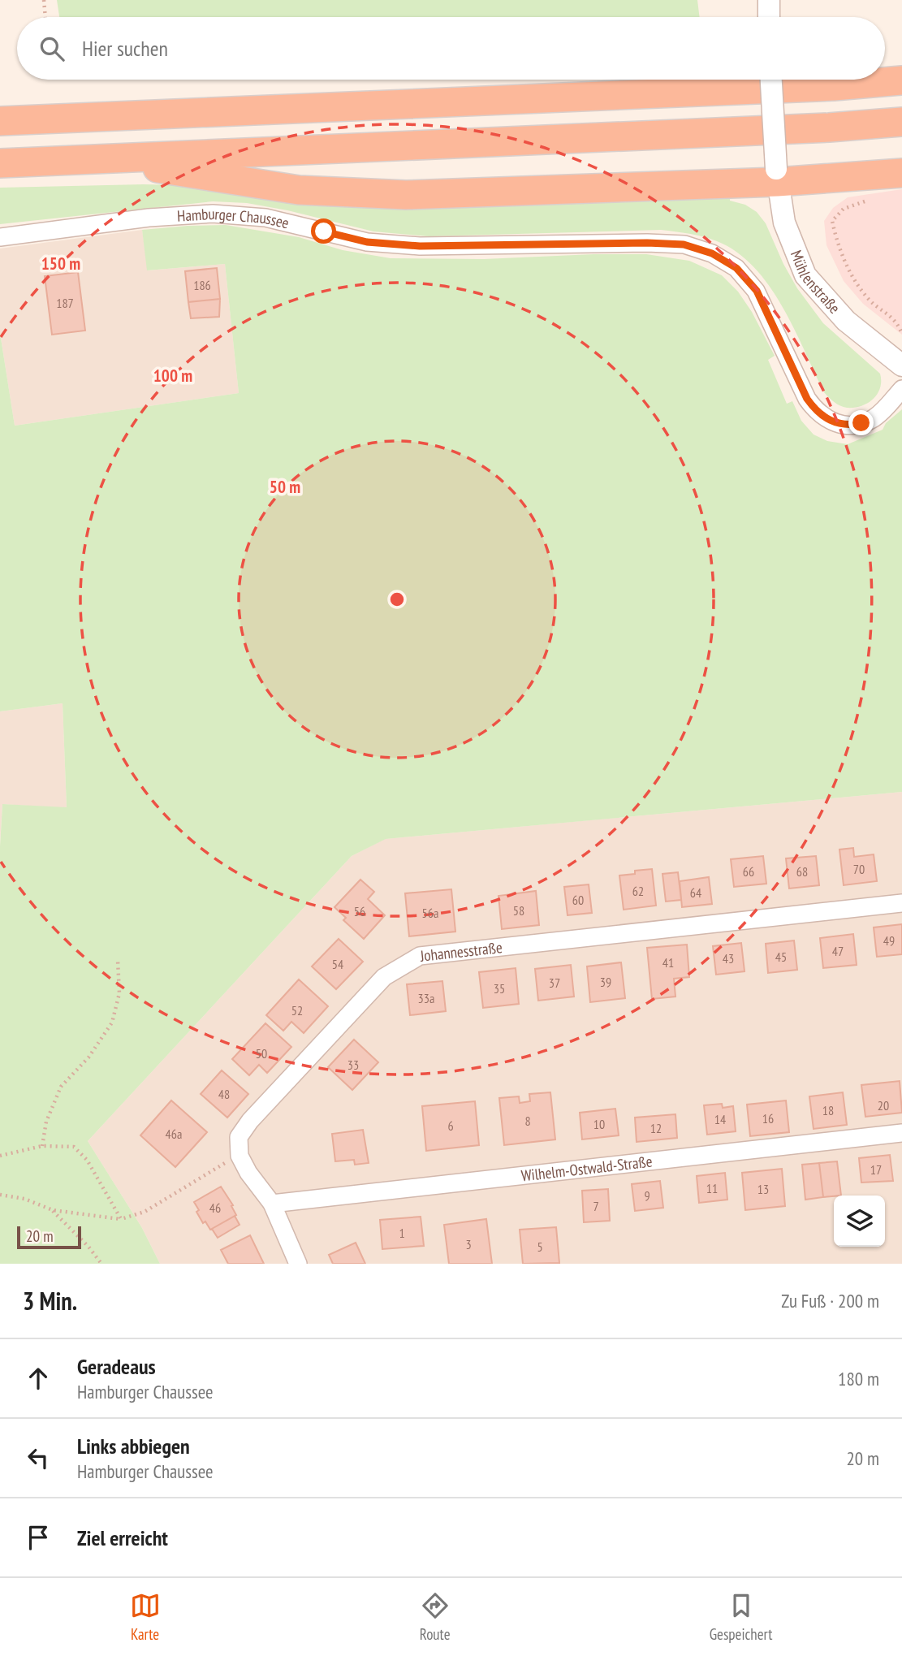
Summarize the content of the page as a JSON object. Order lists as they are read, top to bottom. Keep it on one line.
{"streets":{"street":["Hamburger Chaussee","Mühlenstraße","Johannesstraße","Wilhelm-Ostwald-Straße"]},"house_numbers":["186","187","70","66","68","62","64","60","58","56","56a","49","47","45","43","41","54","39","37","35","33a","52","50","33","48","20","18","16","14","8","10","6","12","46a","17","11","13","9","7","46","1","3","5"],"scale_bar":"20 m","page":{"search":"Hier suchen","scale":"20 m","heading":["3 Min.","Zu Fuß · 200 m"],"list":[["Geradeaus","Hamburger Chaussee","180 m"],["Links abbiegen","Hamburger Chaussee","20 m"],"Ziel erreicht"],"nav":["Karte","Route","Gespeichert"]},"rings":["150 m","100 m","50 m"]}
